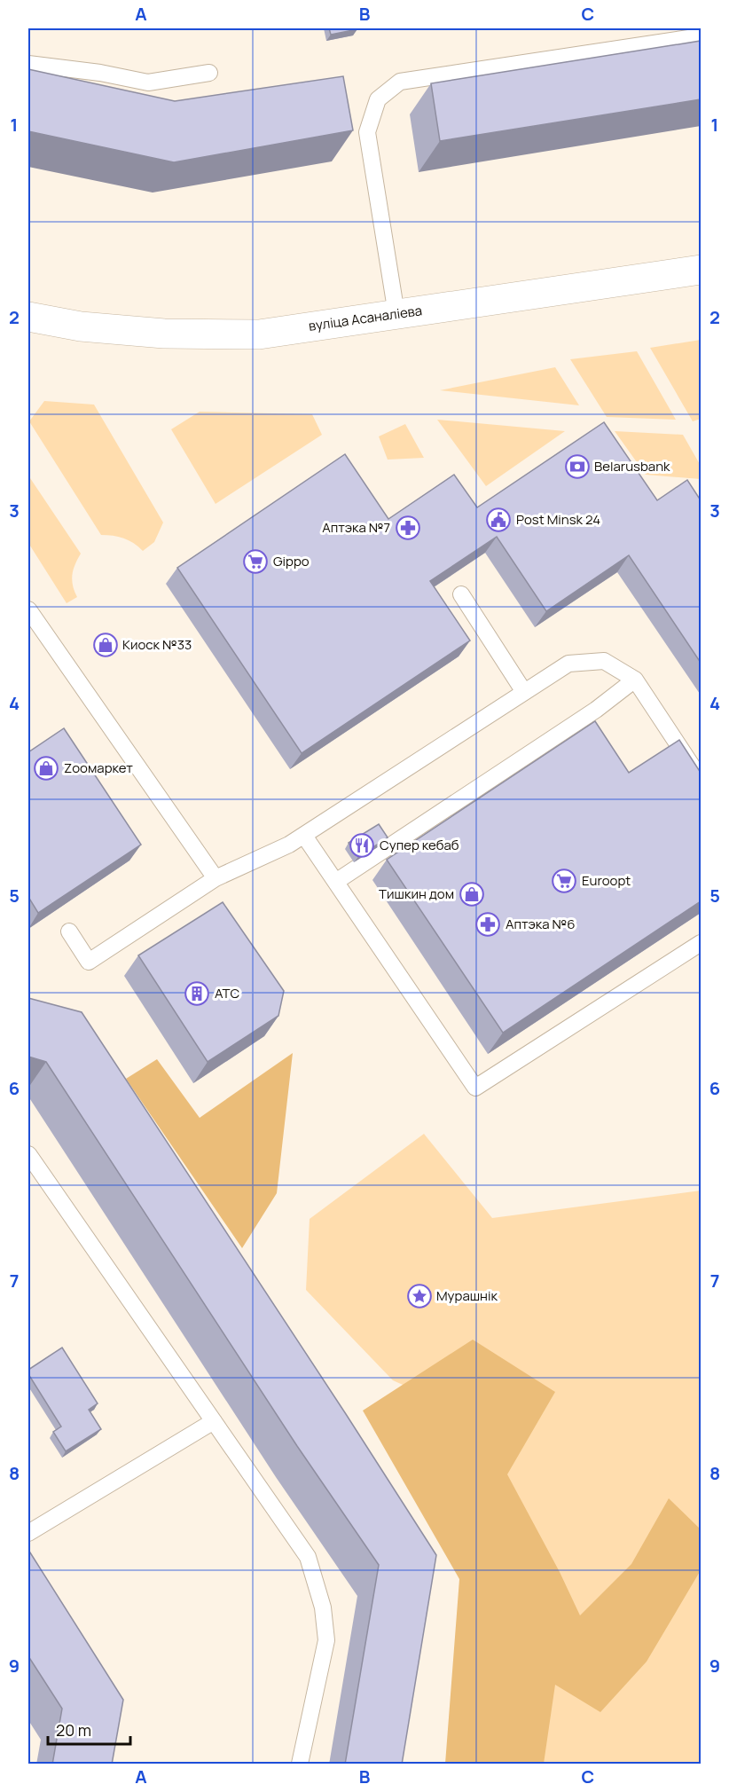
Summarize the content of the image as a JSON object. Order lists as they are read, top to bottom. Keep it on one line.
{"streets":{"main road":["вуліца Асаналіева"]},"places":{"bank":["Belarusbank"],"public building":["Post Minsk 24"],"pharmacy":["Аптэка №7","Аптэка №6"],"supermarket":["Gippo","Euroopt"],"shop":["Киоск №33","Zooмаркет","Тишкин дом"],"restaurant":["Супер кебаб"],"building":["АТС"],"place":["Мурашнік"]},"scale_bar":"20 m","grid":{"columns":["A","B","C"],"rows":["1","2","3","4","5","6","7","8","9"]}}
